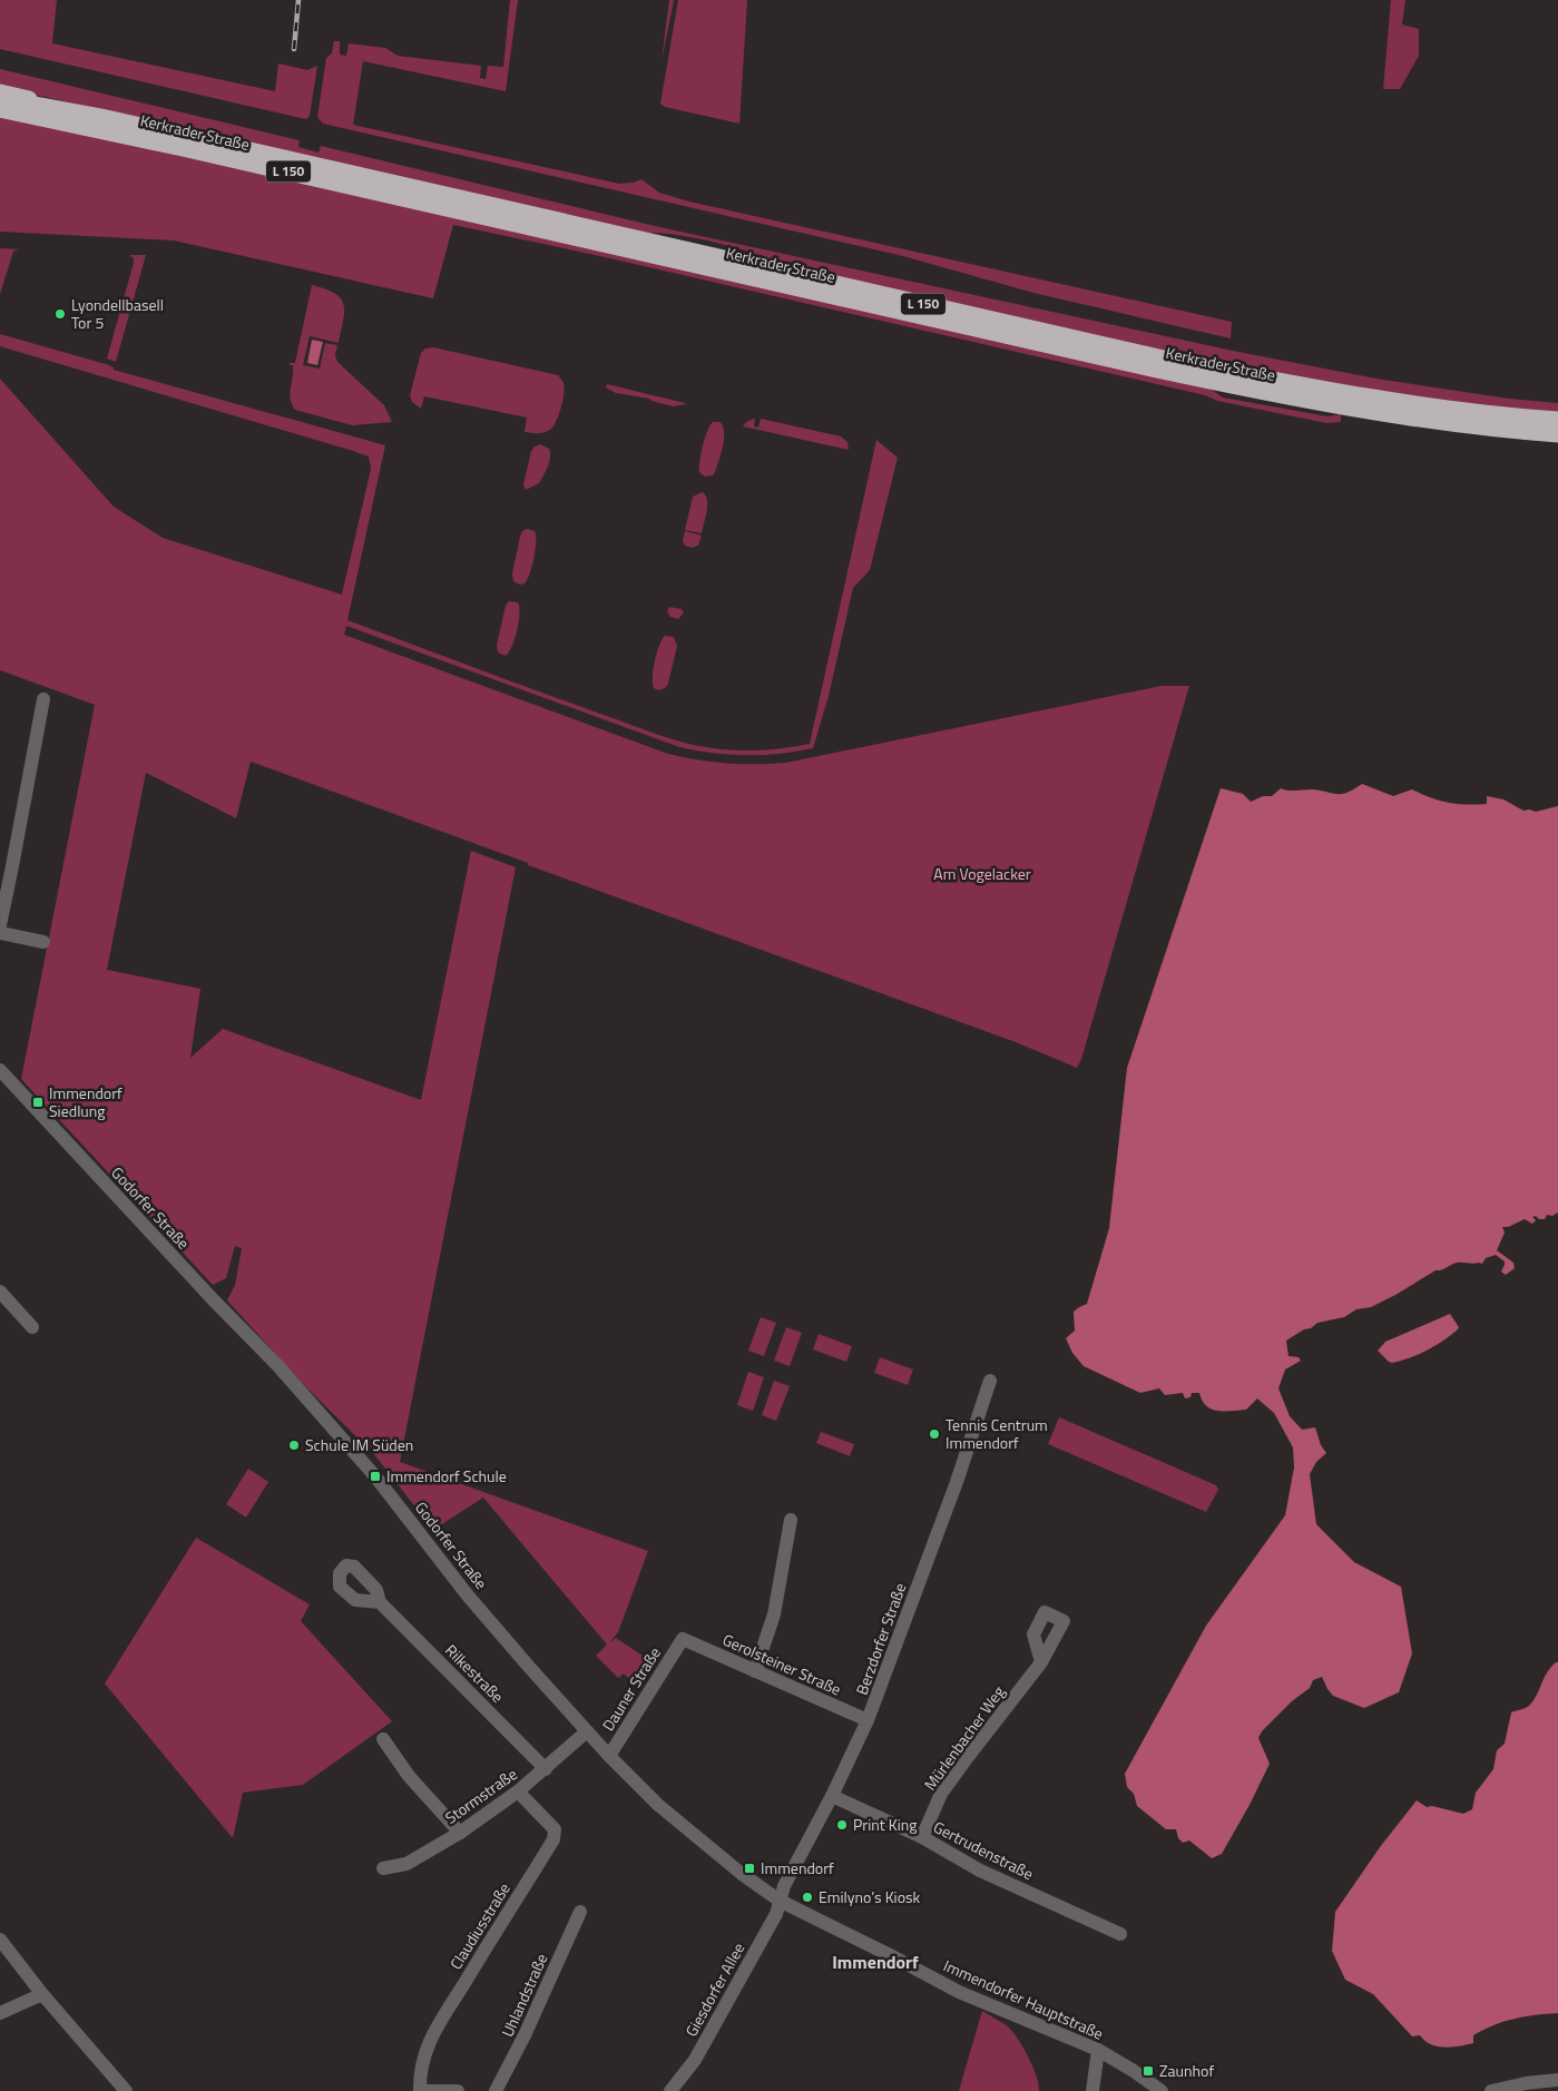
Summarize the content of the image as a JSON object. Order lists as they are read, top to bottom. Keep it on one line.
{"streets":{"highway":["Kerkrader Straße","L 150"],"street":["Godorfer Straße","Berzdorfer Straße","Gerolsteiner Straße","Rilkestraße","Dauner Straße","Mürlenbacher Weg","Stormstraße","Gertrudenstraße","Claudiusstraße","Giesdorfer Allee","Uhlandstraße","Immendorfer Hauptstraße"]},"crossings":[["Godorfer Straße","Berzdorfer Straße"],["Godorfer Straße","Dauner Straße"],["Godorfer Straße","Stormstraße"],["Godorfer Straße","Giesdorfer Allee"],["Godorfer Straße","Immendorfer Hauptstraße"],["Berzdorfer Straße","Gerolsteiner Straße"],["Berzdorfer Straße","Gertrudenstraße"],["Berzdorfer Straße","Giesdorfer Allee"],["Berzdorfer Straße","Immendorfer Hauptstraße"],["Gerolsteiner Straße","Dauner Straße"],["Rilkestraße","Stormstraße"],["Mürlenbacher Weg","Gertrudenstraße"],["Stormstraße","Claudiusstraße"],["Giesdorfer Allee","Immendorfer Hauptstraße"]],"districts":["Immendorf"],"parks":["Am Vogelacker"],"places":{"other":["Lyondellbasell Tor 5","Tennis Centrum Immendorf","Schule IM Süden","Print King","Emilyno’s Kiosk"],"transit":["Immendorf Siedlung","Immendorf Schule","Immendorf","Zaunhof"]}}
